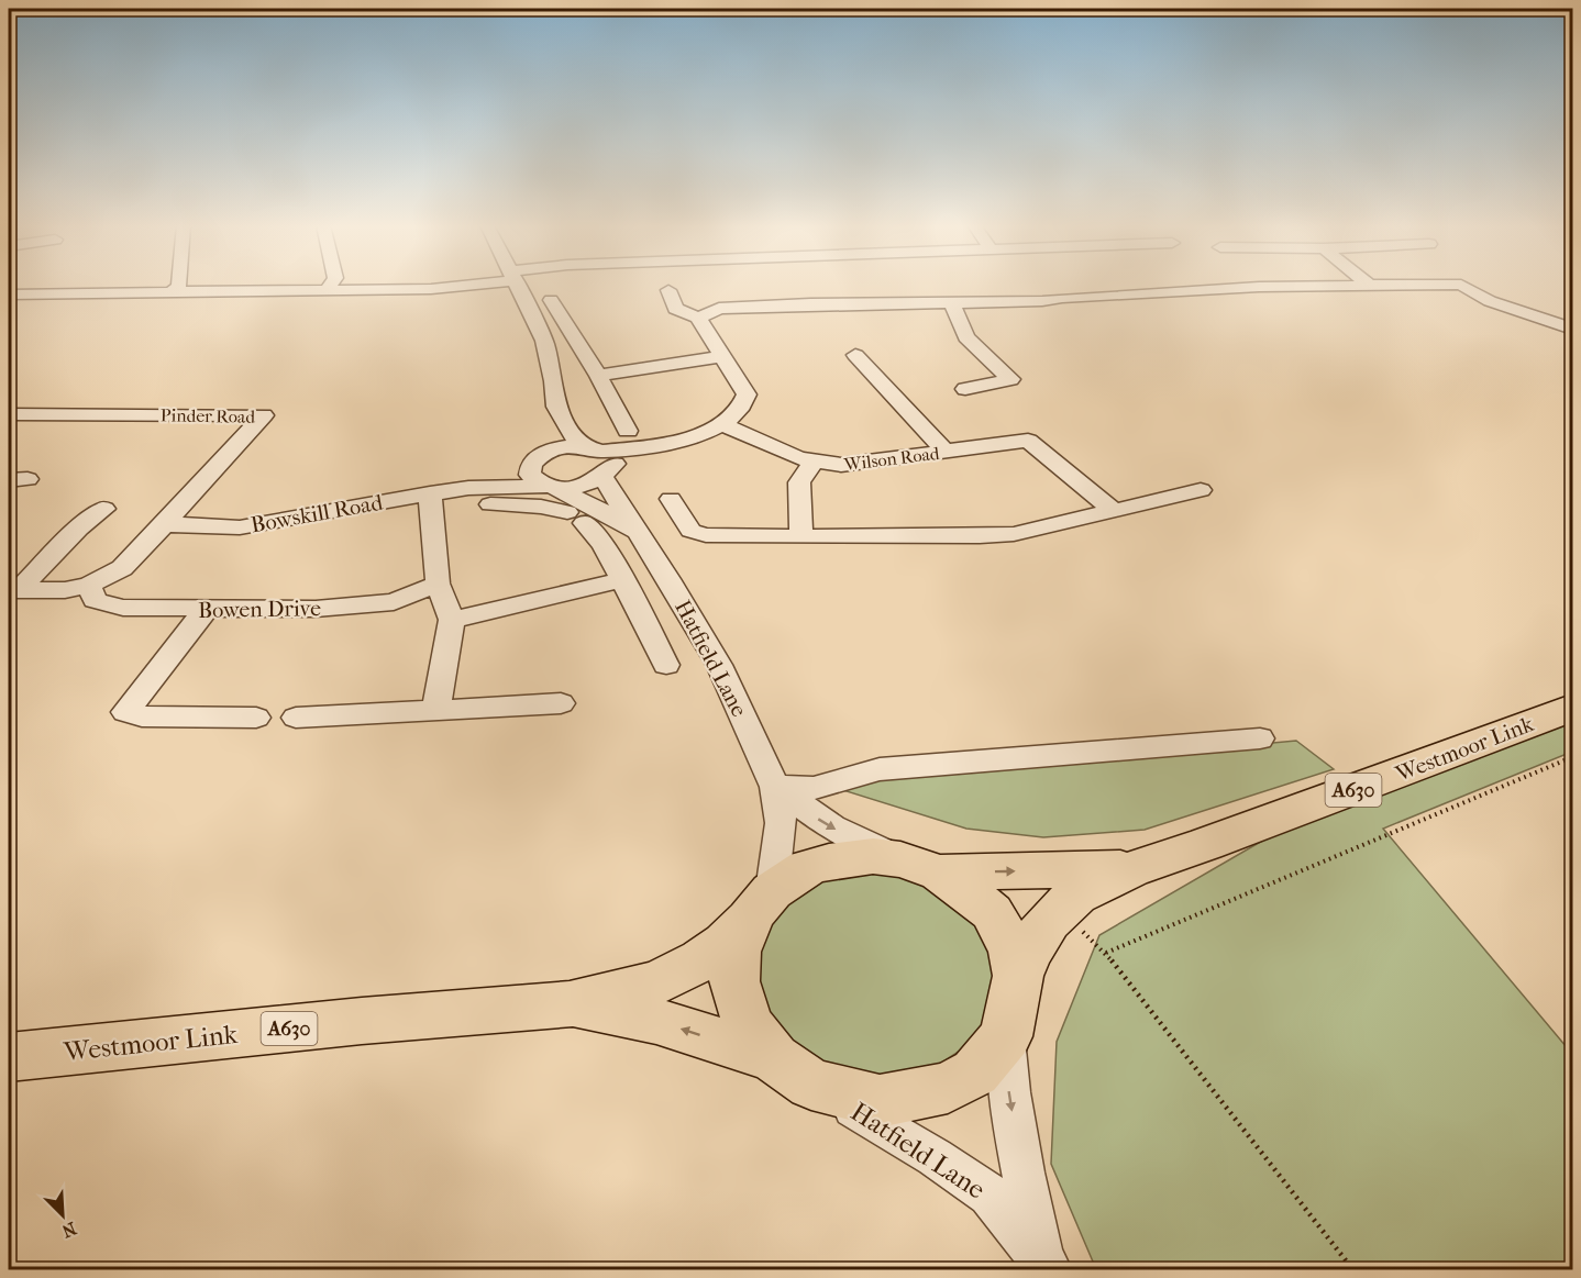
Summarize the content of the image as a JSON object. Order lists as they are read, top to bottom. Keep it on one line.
{"streets":{"highway":["Westmoor Link","A630"],"street":["Pinder Road","Wilson Road","Bowskill Road","Bowen Drive","Hatfield Lane"]},"crossings":[["Pinder Road","Bowskill Road"],["Bowskill Road","Hatfield Lane"],["Hatfield Lane","Westmoor Link"]],"north":"bottom right"}
